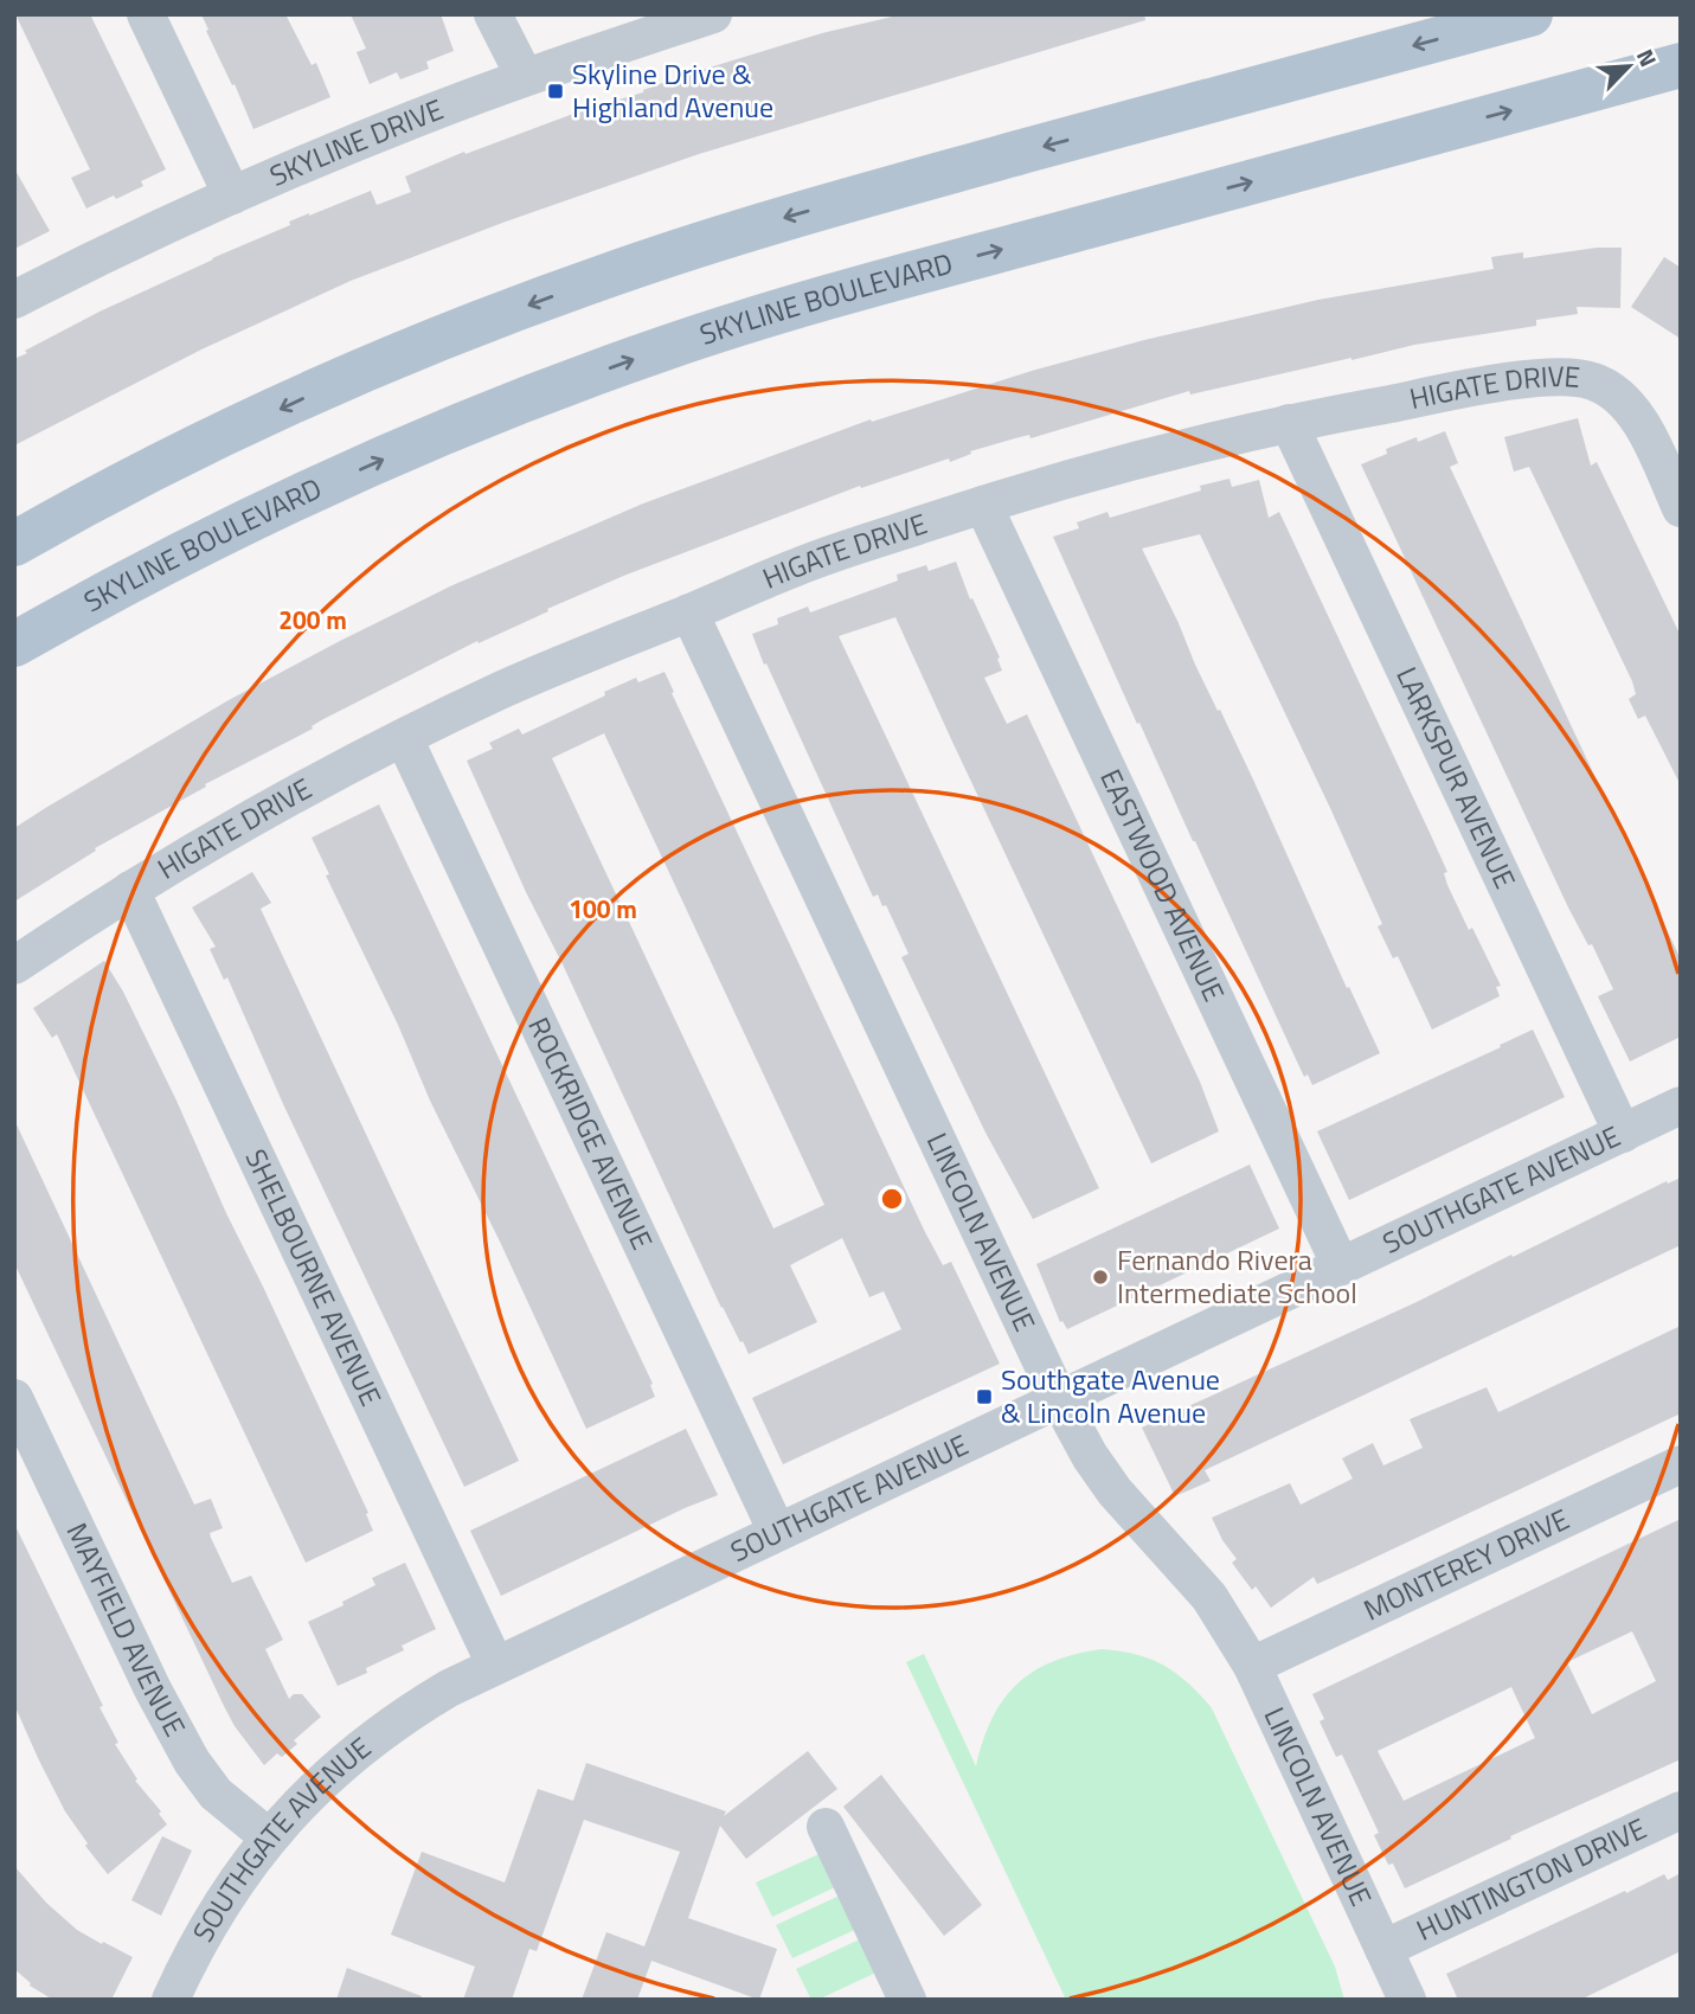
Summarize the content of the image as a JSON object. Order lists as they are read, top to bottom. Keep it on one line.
{"streets":{"main road":["SKYLINE BOULEVARD"],"street":["SKYLINE DRIVE","HIGATE DRIVE","LARKSPUR AVENUE","EASTWOOD AVENUE","ROCKRIDGE AVENUE","SOUTHGATE AVENUE","LINCOLN AVENUE","SHELBOURNE AVENUE","MONTEREY DRIVE","MAYFIELD AVENUE","HUNTINGTON DRIVE"]},"crossings":[["HIGATE DRIVE","LARKSPUR AVENUE"],["HIGATE DRIVE","EASTWOOD AVENUE"],["HIGATE DRIVE","ROCKRIDGE AVENUE"],["HIGATE DRIVE","LINCOLN AVENUE"],["HIGATE DRIVE","SHELBOURNE AVENUE"],["LARKSPUR AVENUE","SOUTHGATE AVENUE"],["EASTWOOD AVENUE","SOUTHGATE AVENUE"],["ROCKRIDGE AVENUE","SOUTHGATE AVENUE"],["SOUTHGATE AVENUE","LINCOLN AVENUE"],["SOUTHGATE AVENUE","SHELBOURNE AVENUE"],["SOUTHGATE AVENUE","MAYFIELD AVENUE"],["LINCOLN AVENUE","MONTEREY DRIVE"],["LINCOLN AVENUE","HUNTINGTON DRIVE"]],"places":{"transit":["Skyline Drive & Highland Avenue","Southgate Avenue & Lincoln Avenue"],"other":["Fernando Rivera Intermediate School"]},"north":"top right","rings":["200 m","100 m"]}
